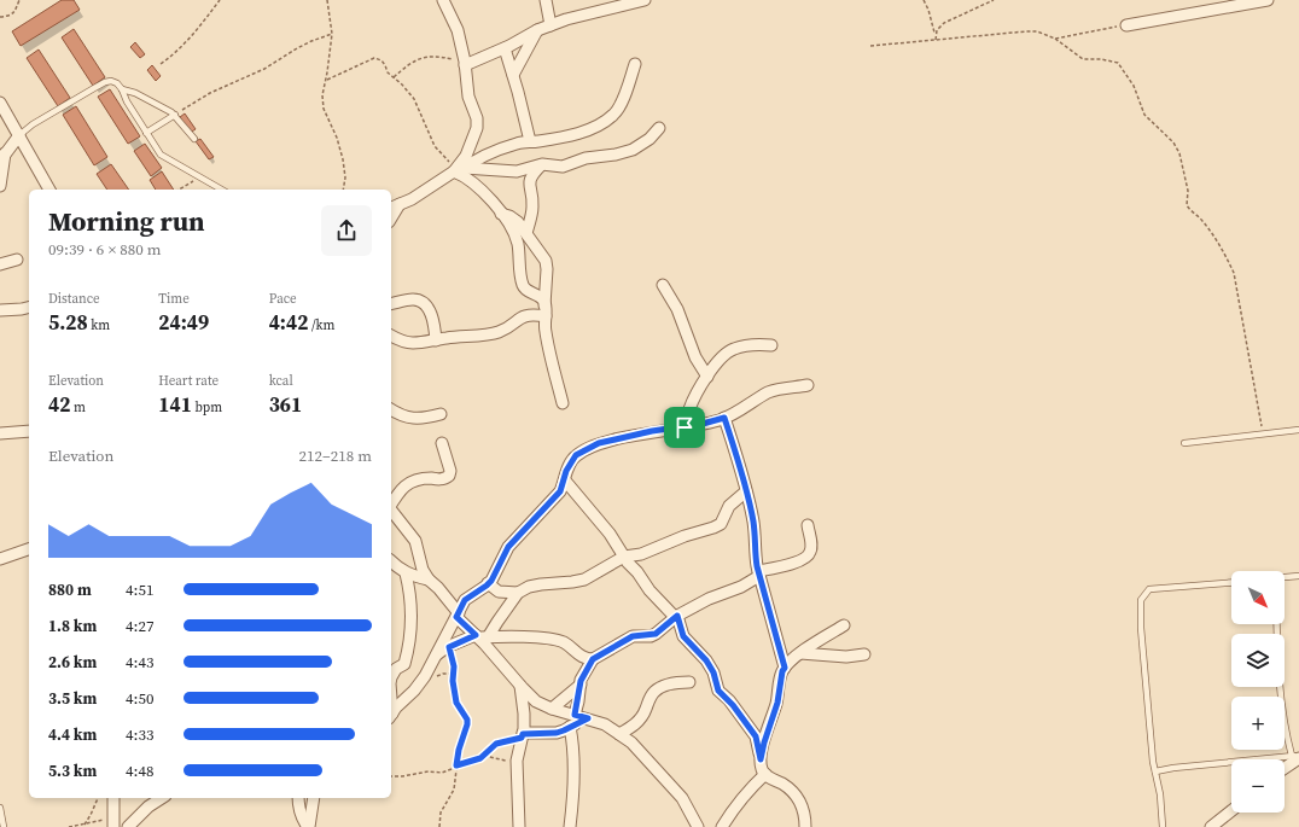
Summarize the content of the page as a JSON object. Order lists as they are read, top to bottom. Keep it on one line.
{"north":"bottom right","page":{"heading":["Morning run","09:39 · 6 × 880 m"],"stats":[["Distance","5.28 km"],["Time","24:49"],["Pace","4:42 /km"],["Elevation","42 m"],["Heart rate","141 bpm"],["kcal","361"]],"chart":["Elevation","212–218 m"],"map_buttons":["+","−"],"list":[{"name":"880 m","note":"4:51"},{"name":"1.8 km","note":"4:27"},{"name":"2.6 km","note":"4:43"},{"name":"3.5 km","note":"4:50"},{"name":"4.4 km","note":"4:33"},{"name":"5.3 km","note":"4:48"}]}}
